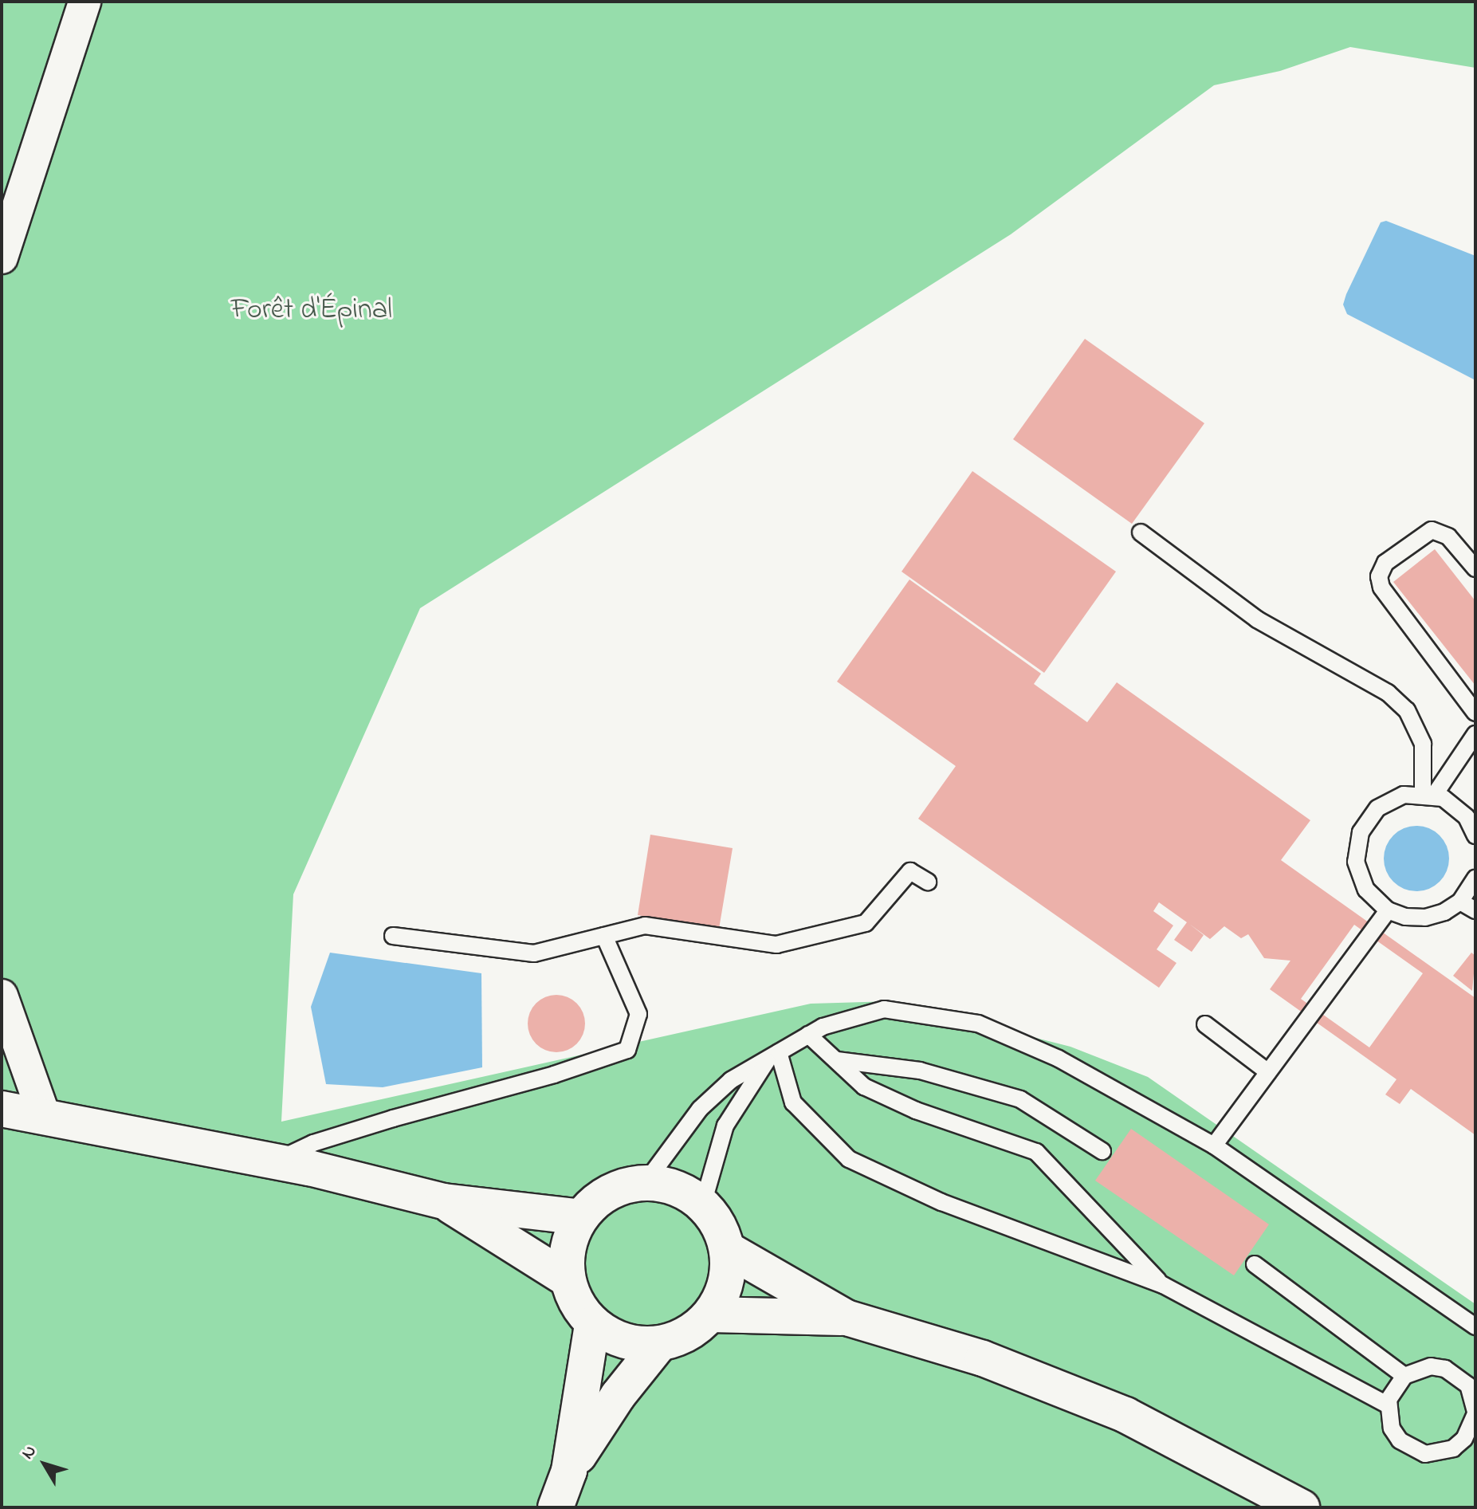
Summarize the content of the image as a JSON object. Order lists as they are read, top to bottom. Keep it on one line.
{"parks":["Forêt d'Épinal"],"north":"top left"}
